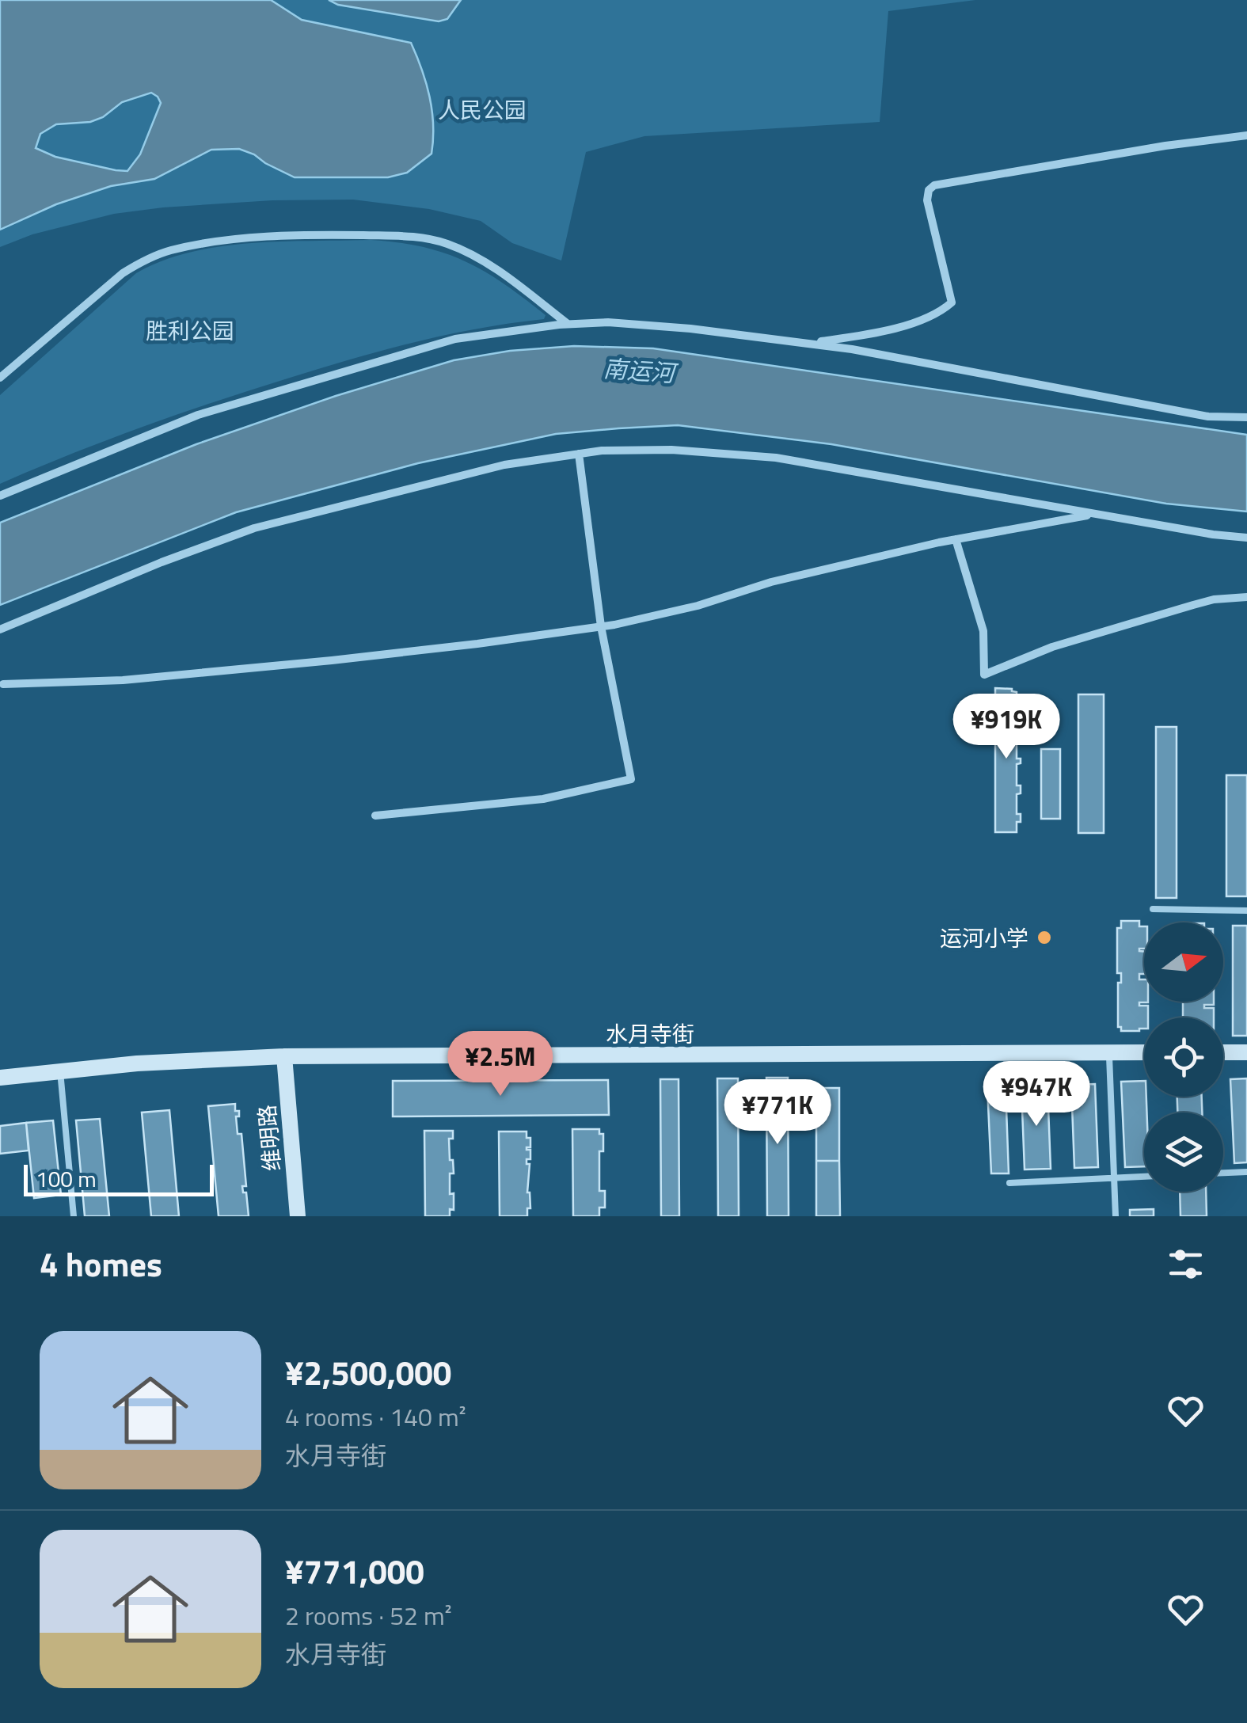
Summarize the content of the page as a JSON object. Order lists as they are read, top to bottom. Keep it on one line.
{"streets":{"street":["水月寺街","维明路"]},"crossings":[["水月寺街","维明路"]],"water":["南运河"],"parks":["人民公园","胜利公园"],"places":["运河小学"],"scale_bar":"100 m","north":"right","page":{"price":["¥919K","¥2.5M","¥947K","¥771K"],"scale":"100 m","heading":"4 homes","list":[{"name":"¥2,500,000","note":"4 rooms · 140 m² · 水月寺街"},{"name":"¥771,000","note":"2 rooms · 52 m² · 水月寺街"}]}}
